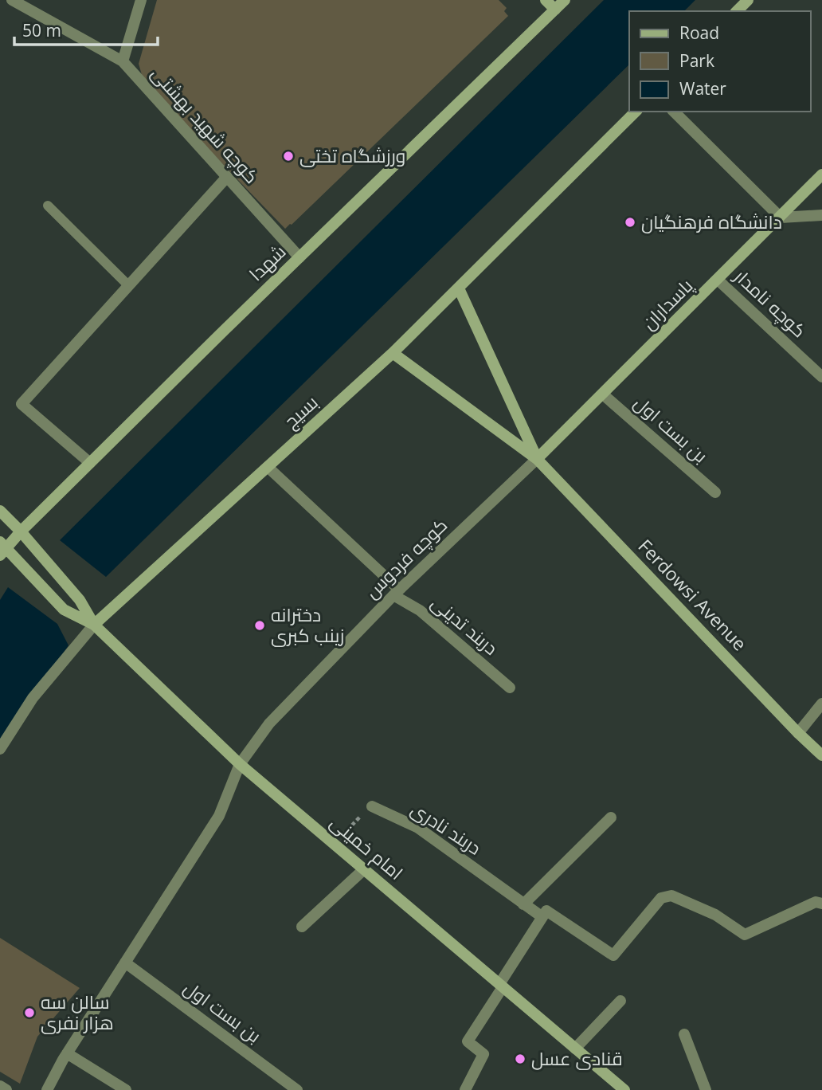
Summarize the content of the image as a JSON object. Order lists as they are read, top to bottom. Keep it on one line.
{"streets":{"street":["کوچه شهید بهشتی","شهدا","کوچه نامدار","پاسداران","بسیج","بن بست اول","کوچه فردوس","Ferdowsi Avenue","دربند تدینی","دربند نادری","امام خمینی"]},"crossings":[["کوچه شهید بهشتی","شهدا"],["کوچه نامدار","پاسداران"],["پاسداران","بن بست اول"],["پاسداران","کوچه فردوس"],["پاسداران","Ferdowsi Avenue"],["بسیج","دربند تدینی"],["بسیج","امام خمینی"],["بن بست اول","کوچه فردوس"],["کوچه فردوس","Ferdowsi Avenue"],["کوچه فردوس","دربند تدینی"],["کوچه فردوس","امام خمینی"]],"places":["ورزشگاه تختی","دانشگاه فرهنگیان","دخترانه زینب کبری","سالن سه هزار نفری","قنادی عسل"],"legend":["Road","Park","Water"],"scale_bar":"50 m"}
